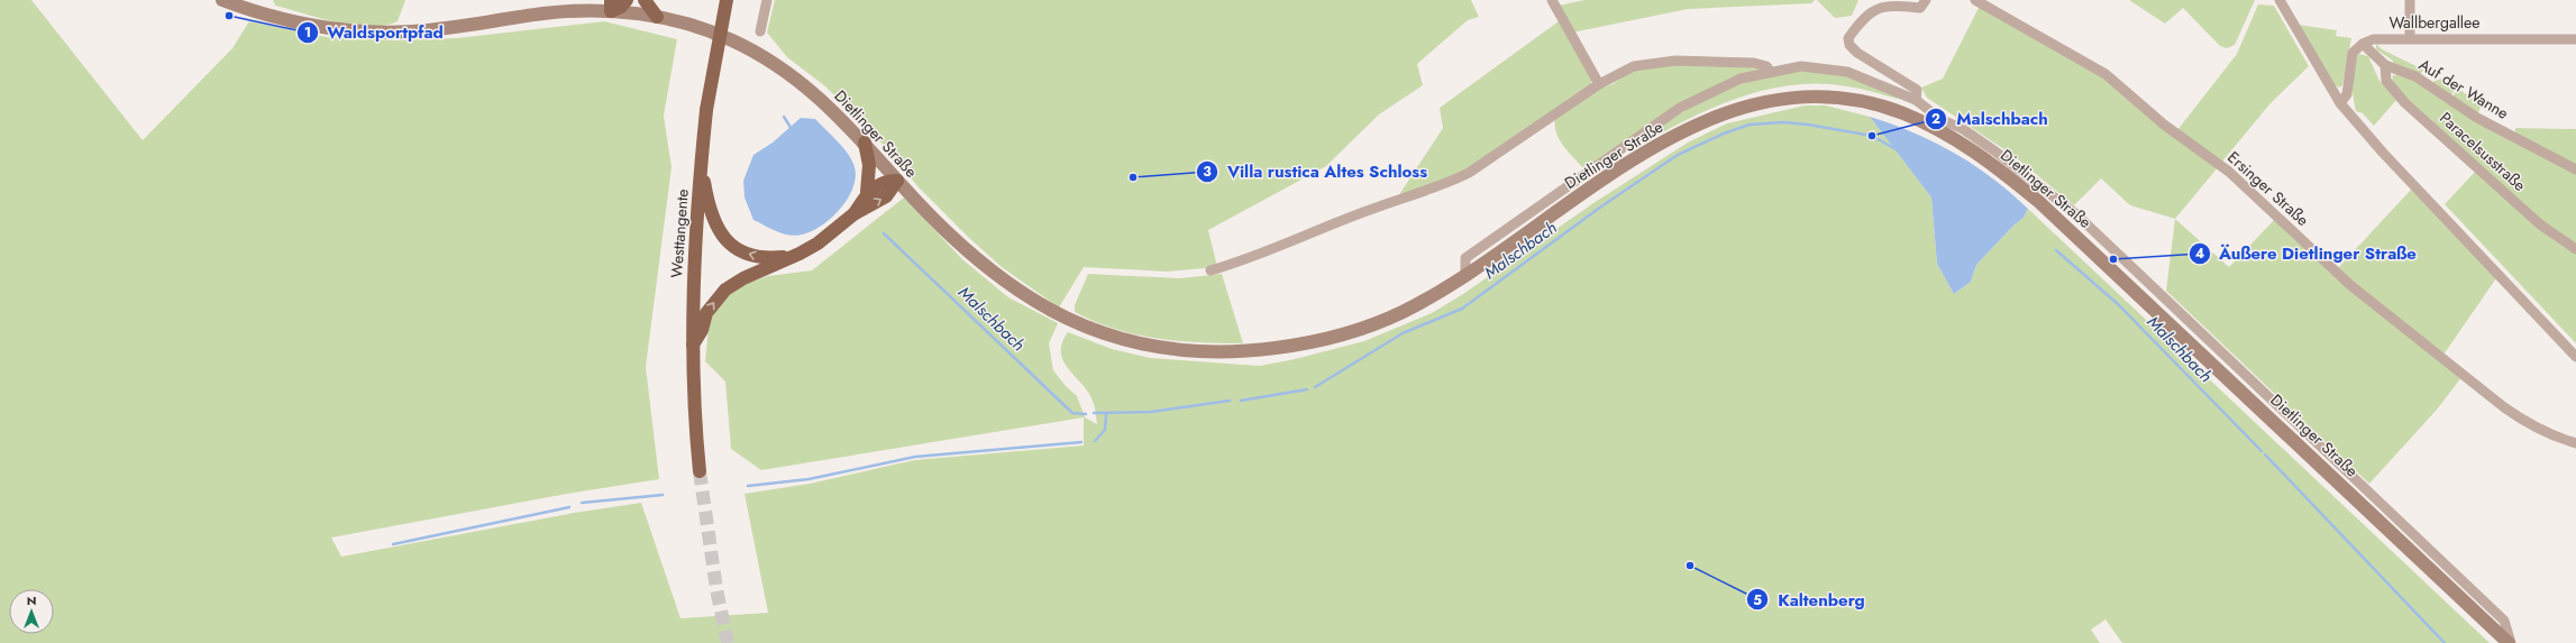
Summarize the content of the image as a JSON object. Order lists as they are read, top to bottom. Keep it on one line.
{"streets":{"highway":["Westtangente"],"main road":["Dietlinger Straße"],"street":["Wallbergallee","Auf der Wanne","Paracelsusstraße","Ersinger Straße"]},"crossings":[["Wallbergallee","Auf der Wanne"],["Auf der Wanne","Paracelsusstraße"]],"water":["Malschbach"],"places":["Waldsportpfad","Malschbach","Villa rustica Altes Schloss","Äußere Dietlinger Straße","Kaltenberg"],"north":"top"}
